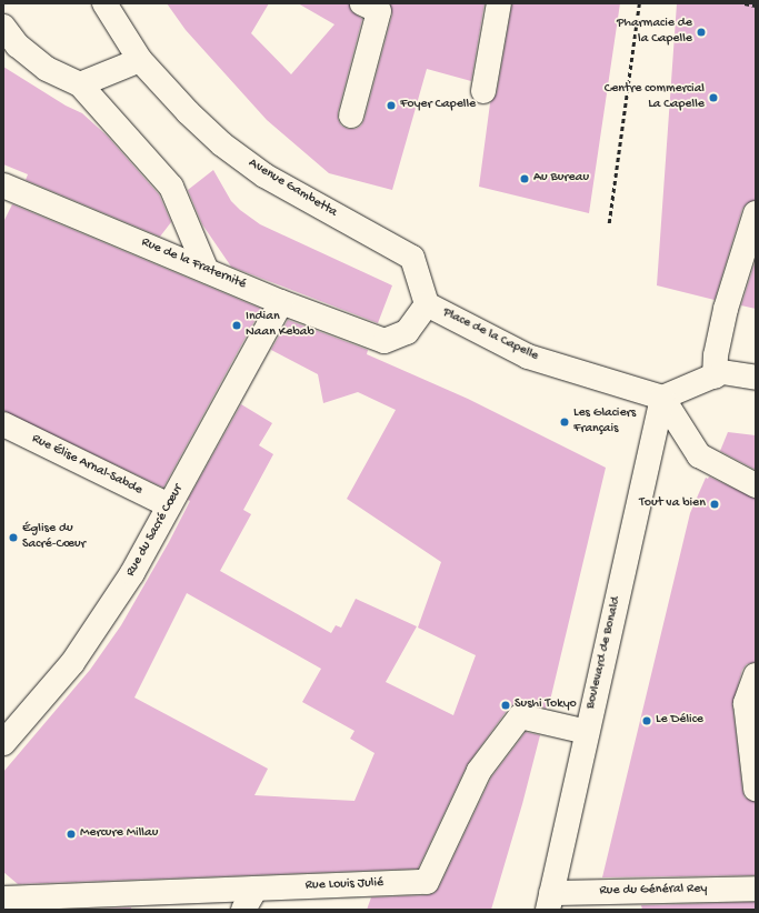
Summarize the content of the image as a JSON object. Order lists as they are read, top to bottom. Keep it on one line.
{"streets":{"street":["Avenue Gambetta","Rue de la Fraternité","Place de la Capelle","Rue Élise Arnal-Sabde","Rue du Sacré Cœur","Boulevard de Bonald","Rue Louis Julié","Rue du Général Rey"]},"crossings":[["Avenue Gambetta","Place de la Capelle"],["Rue de la Fraternité","Place de la Capelle"],["Rue de la Fraternité","Rue du Sacré Cœur"],["Place de la Capelle","Boulevard de Bonald"],["Rue Élise Arnal-Sabde","Rue du Sacré Cœur"],["Boulevard de Bonald","Rue Louis Julié"],["Boulevard de Bonald","Rue du Général Rey"]],"places":["Pharmacie de la Capelle","Centre commercial La Capelle","Foyer Capelle","Au Bureau","Indian Naan Kebab","Les Glaciers Français","Tout va bien","Église du Sacré-Cœur","Sushi Tokyo","Le Délice","Mercure Millau"]}
